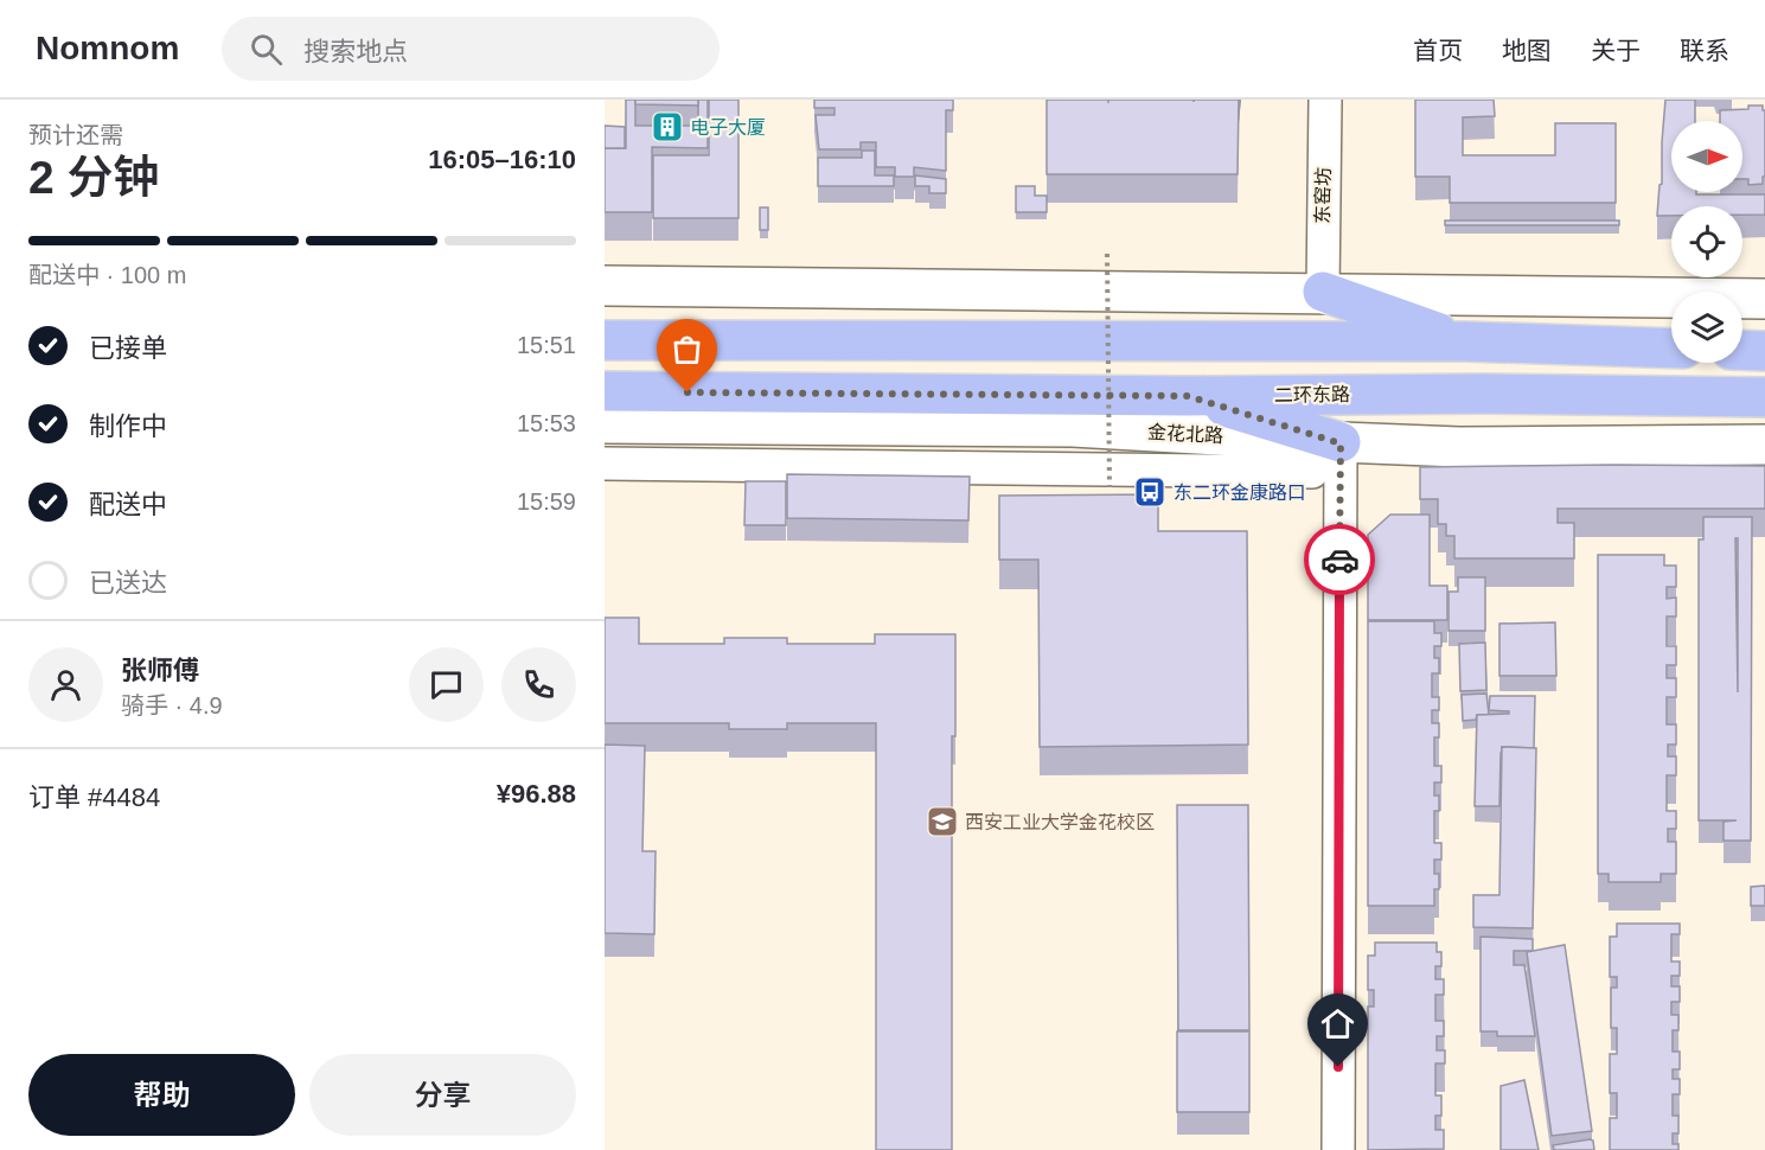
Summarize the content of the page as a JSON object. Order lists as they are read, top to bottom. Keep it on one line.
{"streets":{"highway":["二环东路"],"main road":["金花北路"],"street":["东窑坊"]},"places":{"building":["电子大厦"],"bus stop":["东二环金康路口"],"school or university":["西安工业大学金花校区"]},"north":"right","page":{"header":"Nomnom","search":"搜索地点","nav":["首页","地图","关于","联系"],"heading":["2 分钟","预计还需","16:05–16:10"],"panel":["张师傅","骑手 · 4.9","订单 #4484","¥96.88"],"bar":"配送中 · 100 m","list":[["已接单","15:51"],["制作中","15:53"],["配送中","15:59"],"已送达"],"buttons":["帮助","分享"]}}
